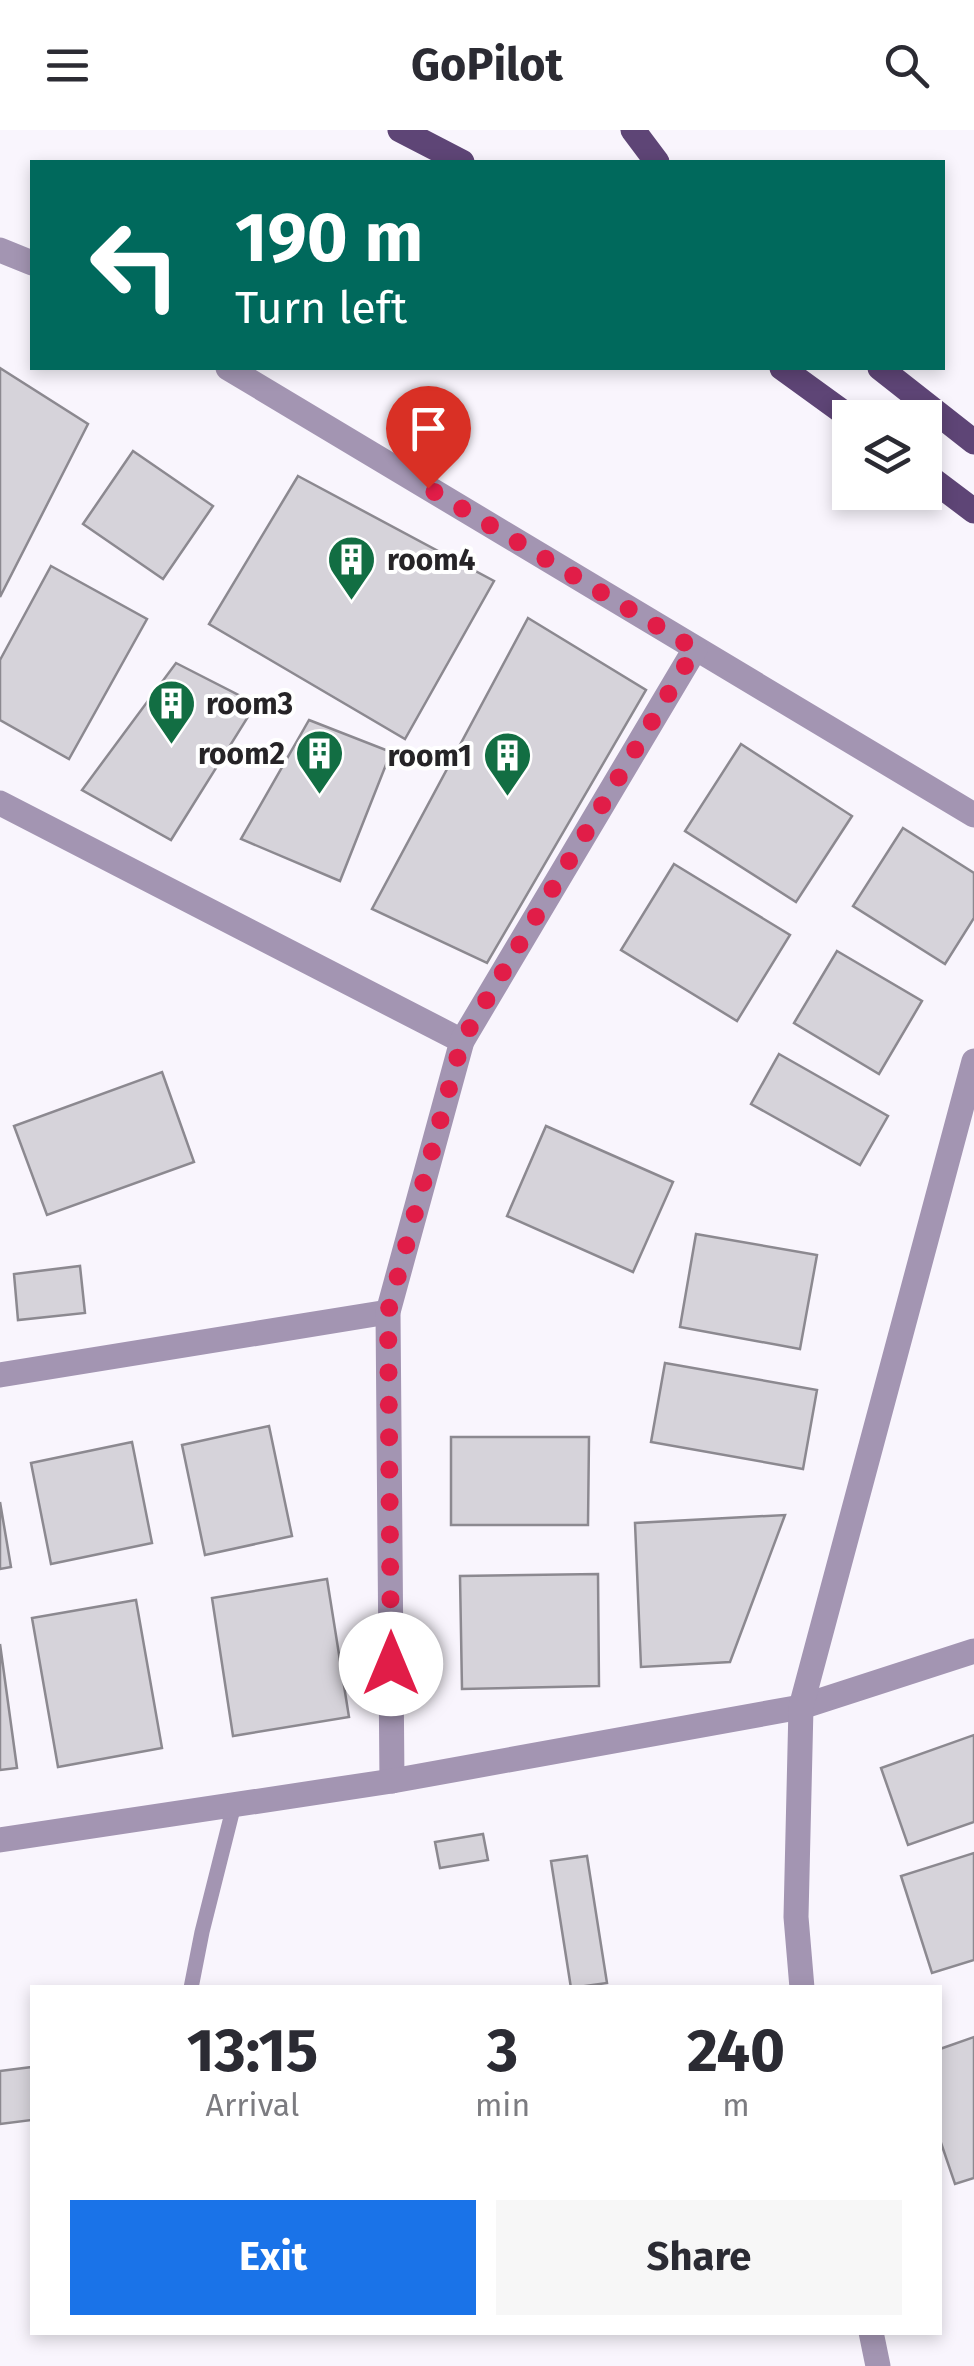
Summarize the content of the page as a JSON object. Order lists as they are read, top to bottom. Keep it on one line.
{"places":{"building":["room4","room3","room2","room1"]},"page":{"header":"GoPilot","turn":["190 m","Turn left"],"eta":["13:15","Arrival","3","min","240","m"],"buttons":["Exit","Share"]}}
